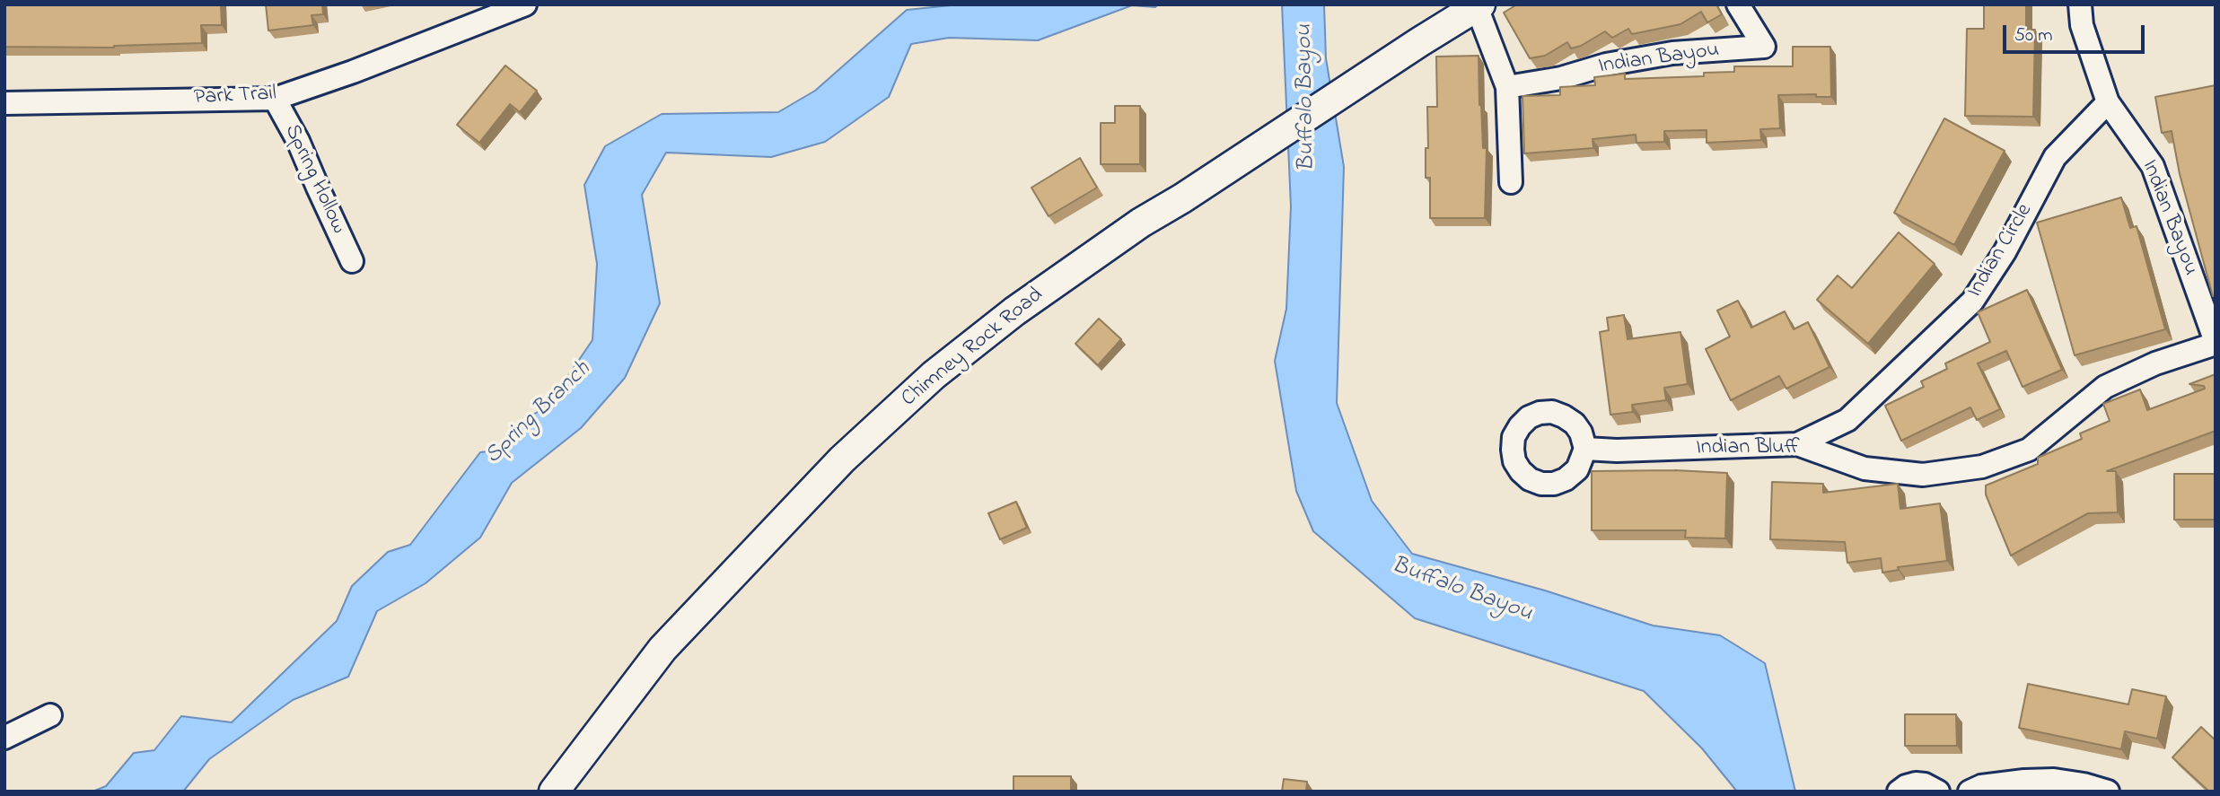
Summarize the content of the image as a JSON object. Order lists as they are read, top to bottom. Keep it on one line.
{"streets":{"main road":["Chimney Rock Road"],"street":["Indian Bayou","Park Trail","Spring Hollow","Indian Circle","Indian Bluff"]},"crossings":[["Indian Bayou","Indian Circle"],["Indian Bayou","Indian Bluff"],["Park Trail","Spring Hollow"],["Indian Circle","Indian Bluff"]],"water":["Buffalo Bayou","Spring Branch"],"scale_bar":"50 m"}
